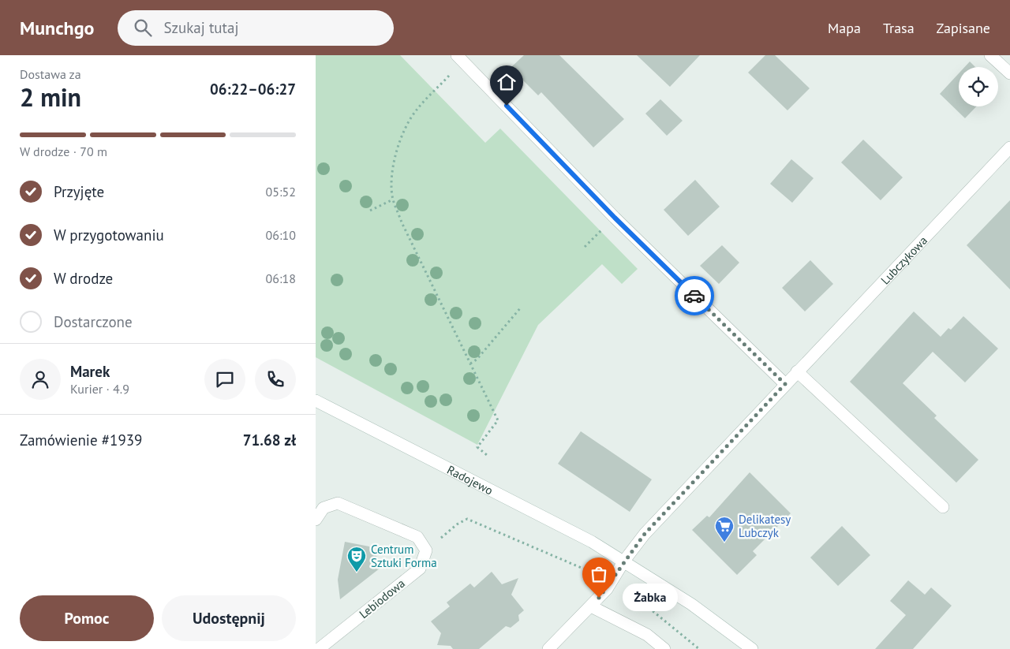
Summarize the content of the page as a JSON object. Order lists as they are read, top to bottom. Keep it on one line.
{"streets":{"street":["Lubczykowa","Radojewo","Lebiodowa"]},"crossings":[["Lubczykowa","Radojewo"]],"places":{"supermarket":["Delikatesy Lubczyk"],"theatre":["Centrum Sztuki Forma"],"other":["Żabka"]},"page":{"header":"Munchgo","search":"Szukaj tutaj","nav":["Mapa","Trasa","Zapisane"],"heading":["2 min","Dostawa za","06:22–06:27"],"panel":["Marek","Kurier · 4.9","Zamówienie #1939","71.68 zł"],"bar":"W drodze · 70 m","list":[["Przyjęte","05:52"],["W przygotowaniu","06:10"],["W drodze","06:18"],"Dostarczone"],"bubble":"Żabka","buttons":["Pomoc","Udostępnij"]}}
